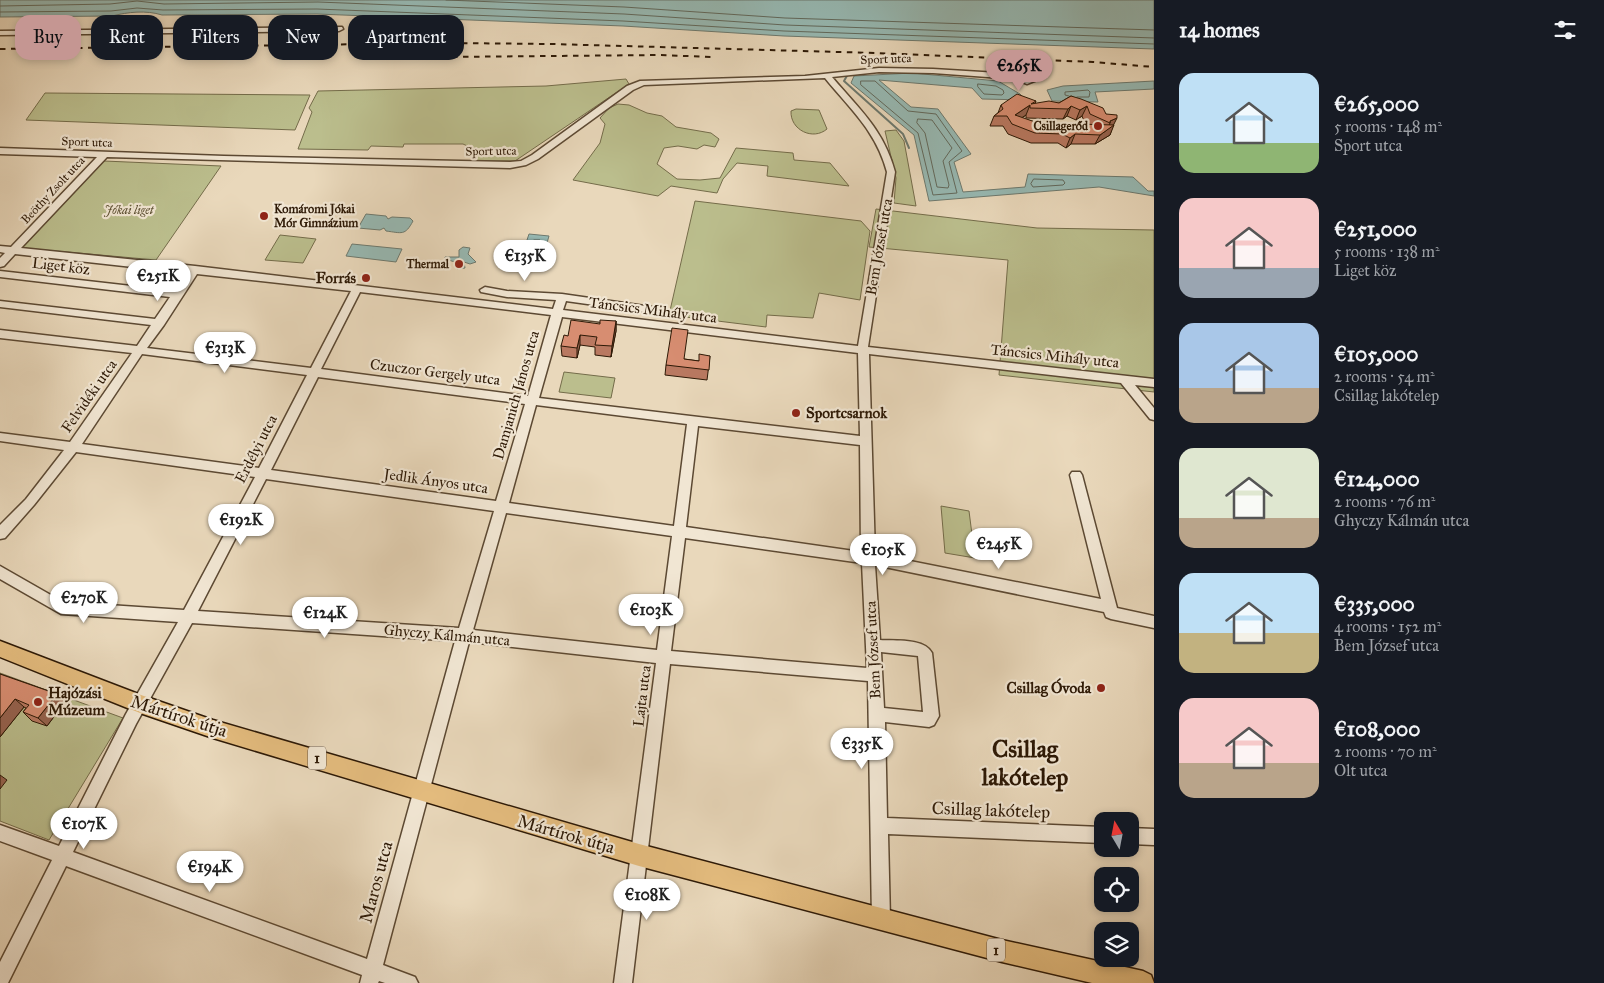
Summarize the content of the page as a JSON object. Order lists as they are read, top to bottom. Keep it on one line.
{"streets":{"main road":["Mártírok útja","1"],"street":["Sport utca","Beöthy Zsolt utca","Bem József utca","Liget köz","Táncsics Mihály utca","Czuczor Gergely utca","Damjanich János utca","Felvidéki utca","Erdélyi utca","Jedlik Ányos utca","Ghyczy Kálmán utca","Lajta utca","Csillag lakótelep","Maros utca"]},"crossings":[["Sport utca","Beöthy Zsolt utca"],["Sport utca","Bem József utca"],["Beöthy Zsolt utca","Táncsics Mihály utca"],["Bem József utca","Táncsics Mihály utca"],["Bem József utca","Czuczor Gergely utca"],["Bem József utca","Jedlik Ányos utca"],["Bem József utca","Ghyczy Kálmán utca"],["Bem József utca","Mártírok útja"],["Bem József utca","Csillag lakótelep"],["Liget köz","Felvidéki utca"],["Táncsics Mihály utca","Damjanich János utca"],["Táncsics Mihály utca","Felvidéki utca"],["Táncsics Mihály utca","Erdélyi utca"],["Czuczor Gergely utca","Damjanich János utca"],["Czuczor Gergely utca","Felvidéki utca"],["Czuczor Gergely utca","Erdélyi utca"],["Czuczor Gergely utca","Lajta utca"],["Damjanich János utca","Jedlik Ányos utca"],["Damjanich János utca","Ghyczy Kálmán utca"],["Damjanich János utca","Mártírok útja"],["Damjanich János utca","Maros utca"],["Felvidéki utca","Jedlik Ányos utca"],["Erdélyi utca","Jedlik Ányos utca"],["Erdélyi utca","Ghyczy Kálmán utca"],["Erdélyi utca","Mártírok útja"],["Jedlik Ányos utca","Lajta utca"],["Ghyczy Kálmán utca","Lajta utca"],["Lajta utca","Mártírok útja"],["Mártírok útja","Maros utca"]],"districts":["Csillag lakótelep"],"parks":["Jókai liget"],"places":["Csillagerőd","Komáromi Jókai Mór Gimnázium","Thermal","Forrás","Sportcsarnok","Csillag Óvoda","Hajózási Múzeum"],"north":"top","page":{"heading":"14 homes","chip":["Buy","Rent","Filters","New","Apartment"],"price":["€265K","€135K","€251K","€313K","€192K","€245K","€105K","€270K","€103K","€124K","€335K","€107K","€194K","€108K"],"list":[{"name":"€265,000","note":"5 rooms · 148 m² · Sport utca"},{"name":"€251,000","note":"5 rooms · 138 m² · Liget köz"},{"name":"€105,000","note":"2 rooms · 54 m² · Csillag lakótelep"},{"name":"€124,000","note":"2 rooms · 76 m² · Ghyczy Kálmán utca"},{"name":"€335,000","note":"4 rooms · 152 m² · Bem József utca"},{"name":"€108,000","note":"2 rooms · 70 m² · Olt utca"}]}}
